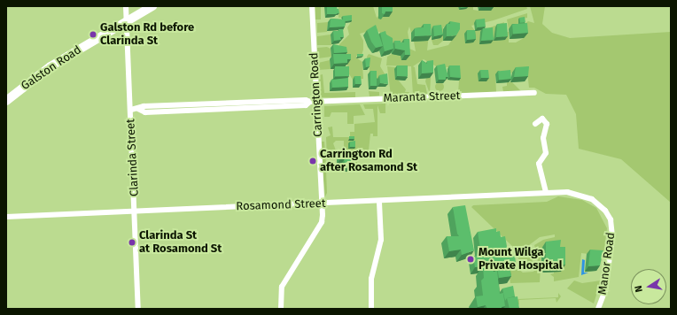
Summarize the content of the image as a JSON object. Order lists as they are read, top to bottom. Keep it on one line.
{"streets":{"main road":["Galston Road"],"street":["Carrington Road","Maranta Street","Clarinda Street","Rosamond Street","Manor Road"]},"crossings":[["Galston Road","Clarinda Street"],["Carrington Road","Maranta Street"],["Carrington Road","Rosamond Street"],["Maranta Street","Clarinda Street"],["Clarinda Street","Rosamond Street"],["Rosamond Street","Manor Road"]],"places":["Galston Rd before Clarinda St","Carrington Rd after Rosamond St","Clarinda St at Rosamond St","Mount Wilga Private Hospital"],"north":"left"}
